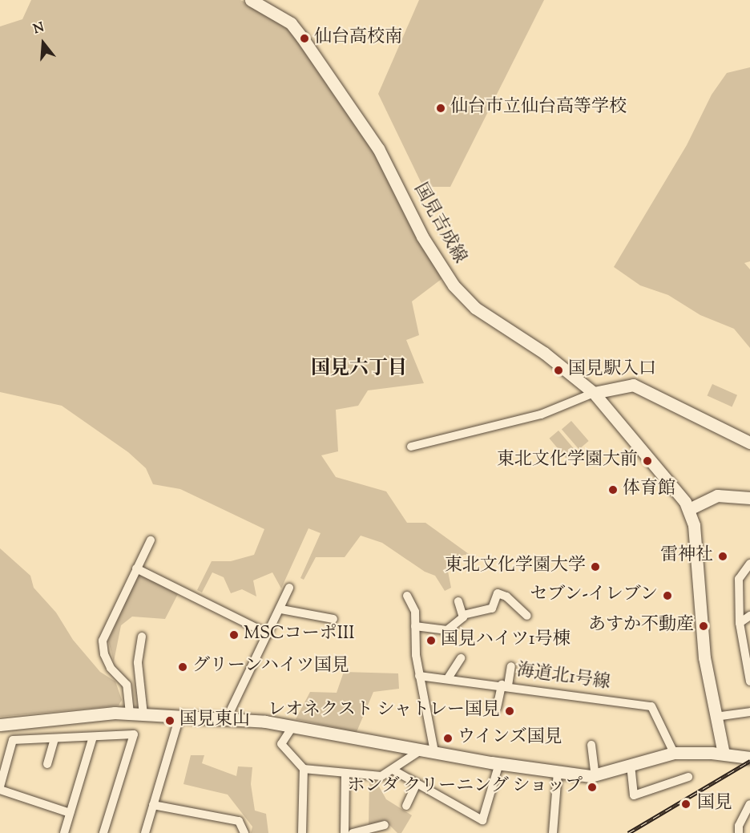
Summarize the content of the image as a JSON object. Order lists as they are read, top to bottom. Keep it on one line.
{"streets":{"street":["国見吉成線","海道北1号線"]},"districts":["国見六丁目"],"places":["仙台高校南","仙台市立仙台高等学校","国見駅入口","東北文化学園大前","体育館","雷神社","東北文化学園大学","セブン-イレブン","あすか不動産","MSCコーポIII","国見ハイツ1号棟","グリーンハイツ国見","レオネクスト シャトレー国見","国見東山","ウインズ国見","ホンダ クリーニング ショップ","国見"],"north":"top"}
